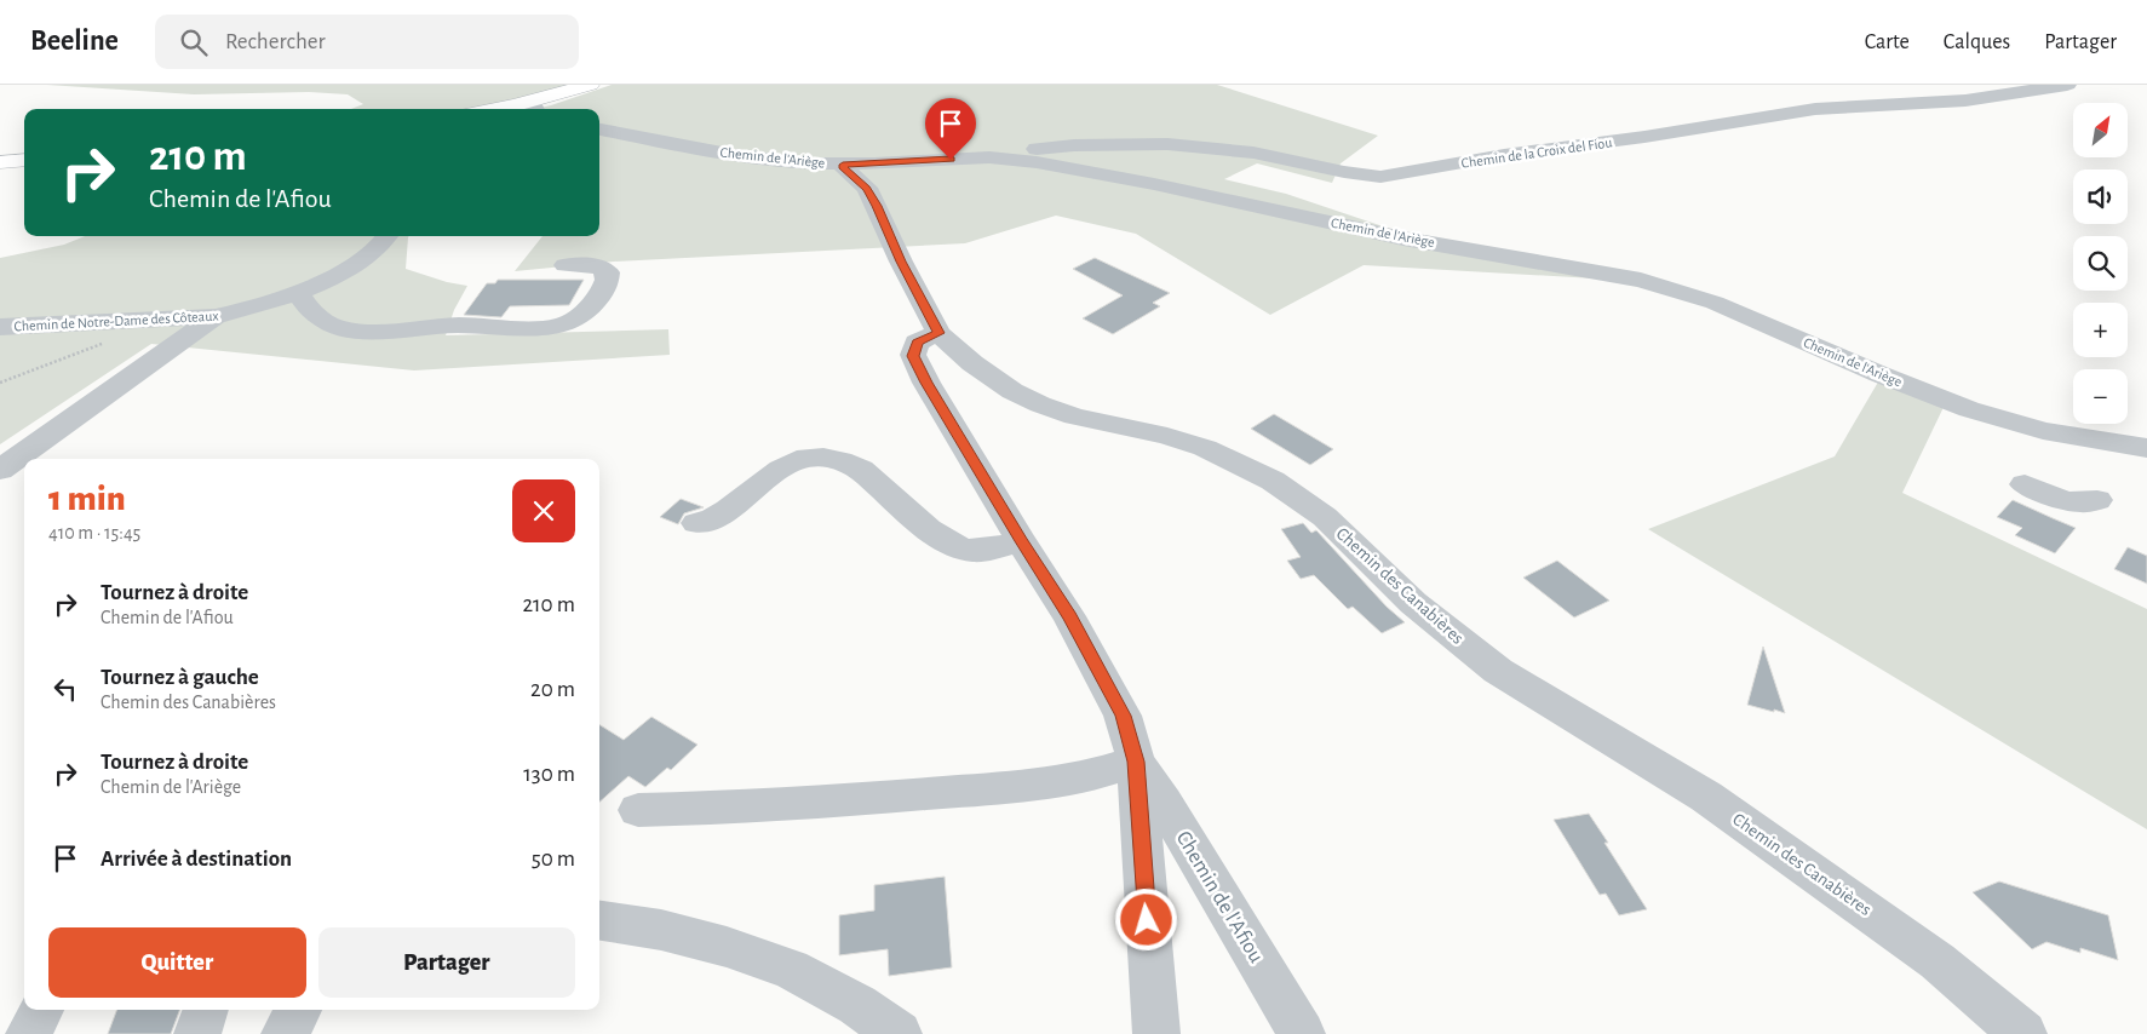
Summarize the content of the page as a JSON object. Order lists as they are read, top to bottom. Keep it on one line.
{"streets":{"street":["Chemin de la Croix del Fiou","Chemin de l'Ariège","Chemin de Notre-Dame des Côteaux","Chemin des Canabières","Chemin de l'Afiou"]},"crossings":[["Chemin de la Croix del Fiou","Chemin de l'Ariège"],["Chemin de l'Ariège","Chemin des Canabières"],["Chemin des Canabières","Chemin de l'Afiou"]],"north":"top right","page":{"header":"Beeline","search":"Rechercher","nav":["Carte","Calques","Partager"],"map_buttons":["+","−"],"turn":["210 m","Chemin de l'Afiou"],"heading":["1 min","410 m · 15:45"],"list":[{"name":"Tournez à droite","note":"Chemin de l'Afiou","value":"210 m"},{"name":"Tournez à gauche","note":"Chemin des Canabières","value":"20 m"},{"name":"Tournez à droite","note":"Chemin de l'Ariège","value":"130 m"},{"name":"Arrivée à destination","value":"50 m"}],"buttons":["Quitter","Partager"]}}
